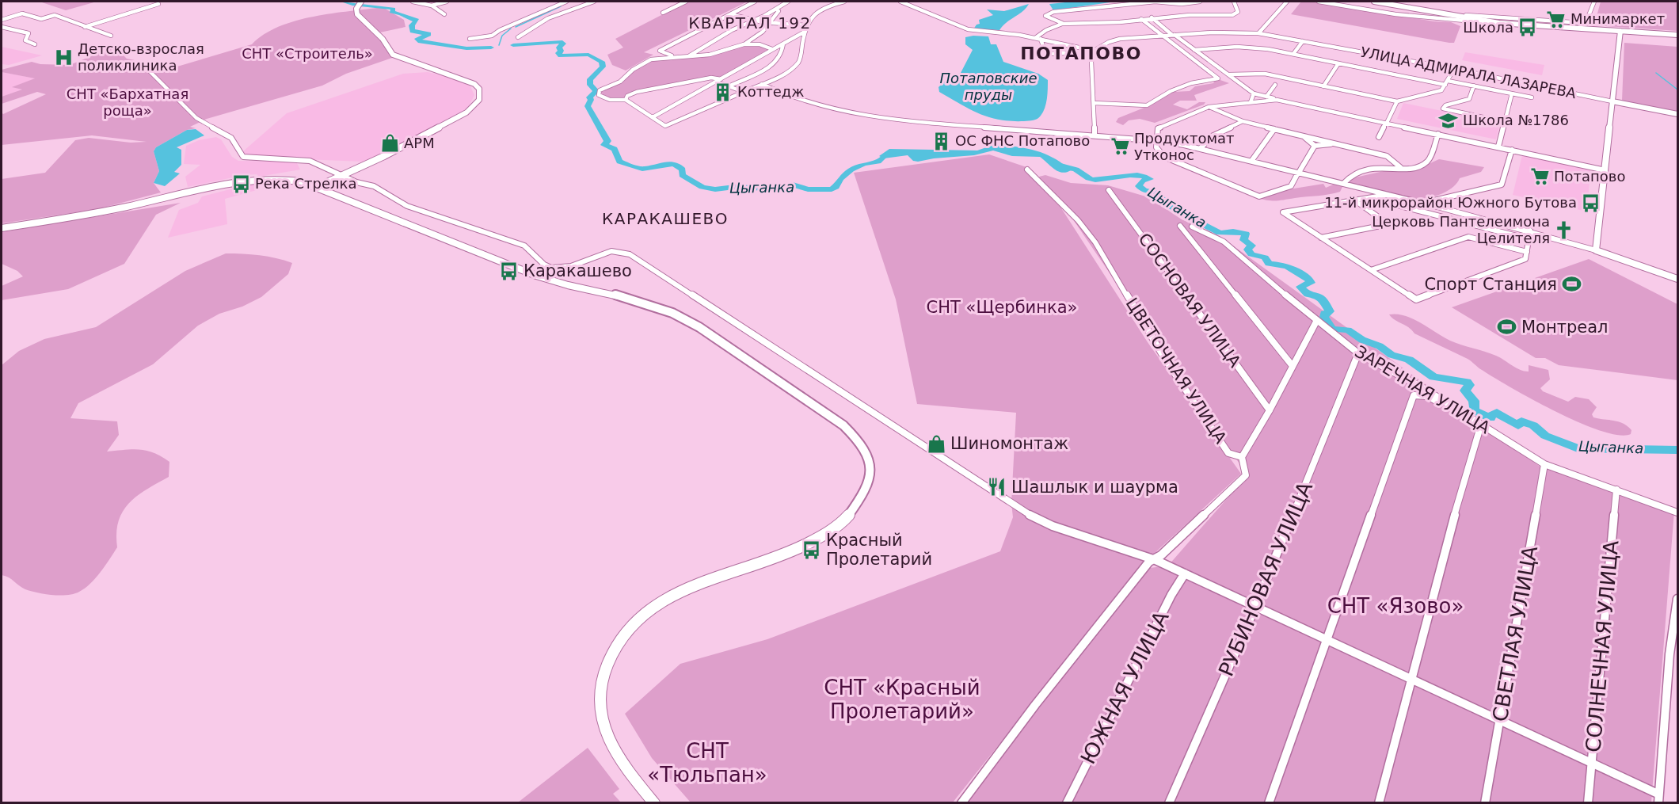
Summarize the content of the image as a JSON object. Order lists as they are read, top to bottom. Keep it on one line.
{"streets":{"main road":["УЛИЦА АДМИРАЛА ЛАЗАРЕВА"],"street":["СОСНОВАЯ УЛИЦА","ЦВЕТОЧНАЯ УЛИЦА","ЗАРЕЧНАЯ УЛИЦА","РУБИНОВАЯ УЛИЦА","СВЕТЛАЯ УЛИЦА","СОЛНЕЧНАЯ УЛИЦА","ЮЖНАЯ УЛИЦА"]},"crossings":[["ЗАРЕЧНАЯ УЛИЦА","РУБИНОВАЯ УЛИЦА"],["ЗАРЕЧНАЯ УЛИЦА","СВЕТЛАЯ УЛИЦА"],["ЗАРЕЧНАЯ УЛИЦА","СОЛНЕЧНАЯ УЛИЦА"]],"districts":["КВАРТАЛ 192","ПОТАПОВО","КАРАКАШЕВО"],"water":["Потаповские пруды","Цыганка"],"parks":["СНТ «Строитель»","СНТ «Бархатная роща»","СНТ «Щербинка»","СНТ «Язово»","СНТ «Красный Пролетарий»","СНТ «Тюльпан»"],"places":{"supermarket":["Минимаркет","Продуктомат Утконос","Потапово"],"bus stop":["Школа","Река Стрелка","11-й микрорайон Южного Бутова","Каракашево","Красный Пролетарий"],"hospital":["Детско-взрослая поликлиника"],"building":["Коттедж","ОС ФНС Потапово"],"school or university":["Школа №1786"],"shop":["АРМ","Шиномонтаж"],"church":["Церковь Пантелеимона Целителя"],"sports":["Спорт Станция","Монтреал"],"restaurant":["Шашлык и шаурма"]}}
